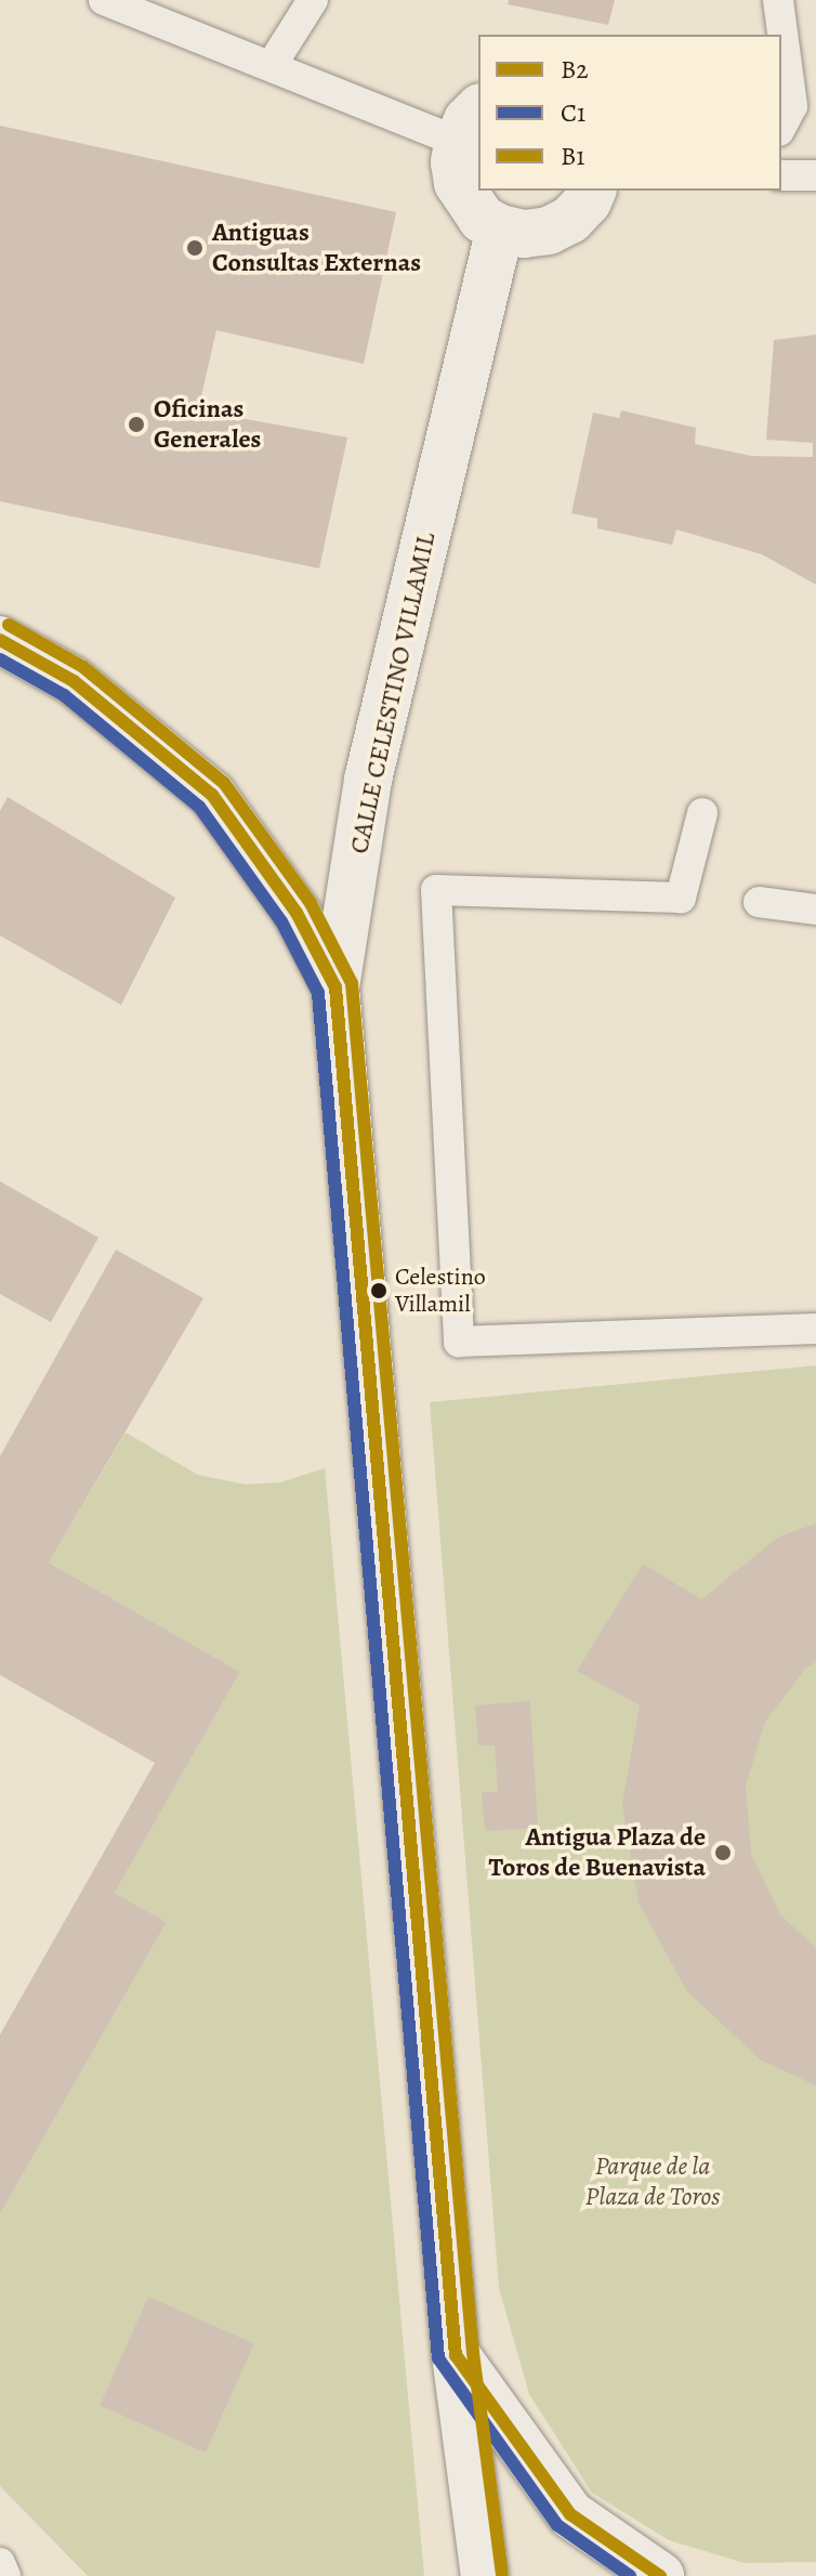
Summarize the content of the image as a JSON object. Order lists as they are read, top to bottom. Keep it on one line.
{"streets":{"main road":["CALLE CELESTINO VILLAMIL"]},"parks":["Parque de la Plaza de Toros"],"places":["Antiguas Consultas Externas","Oficinas Generales","Celestino Villamil","Antigua Plaza de Toros de Buenavista"],"lines":["transit line B1","transit line B2","transit line C1"],"legend":["B2","C1","B1"]}
